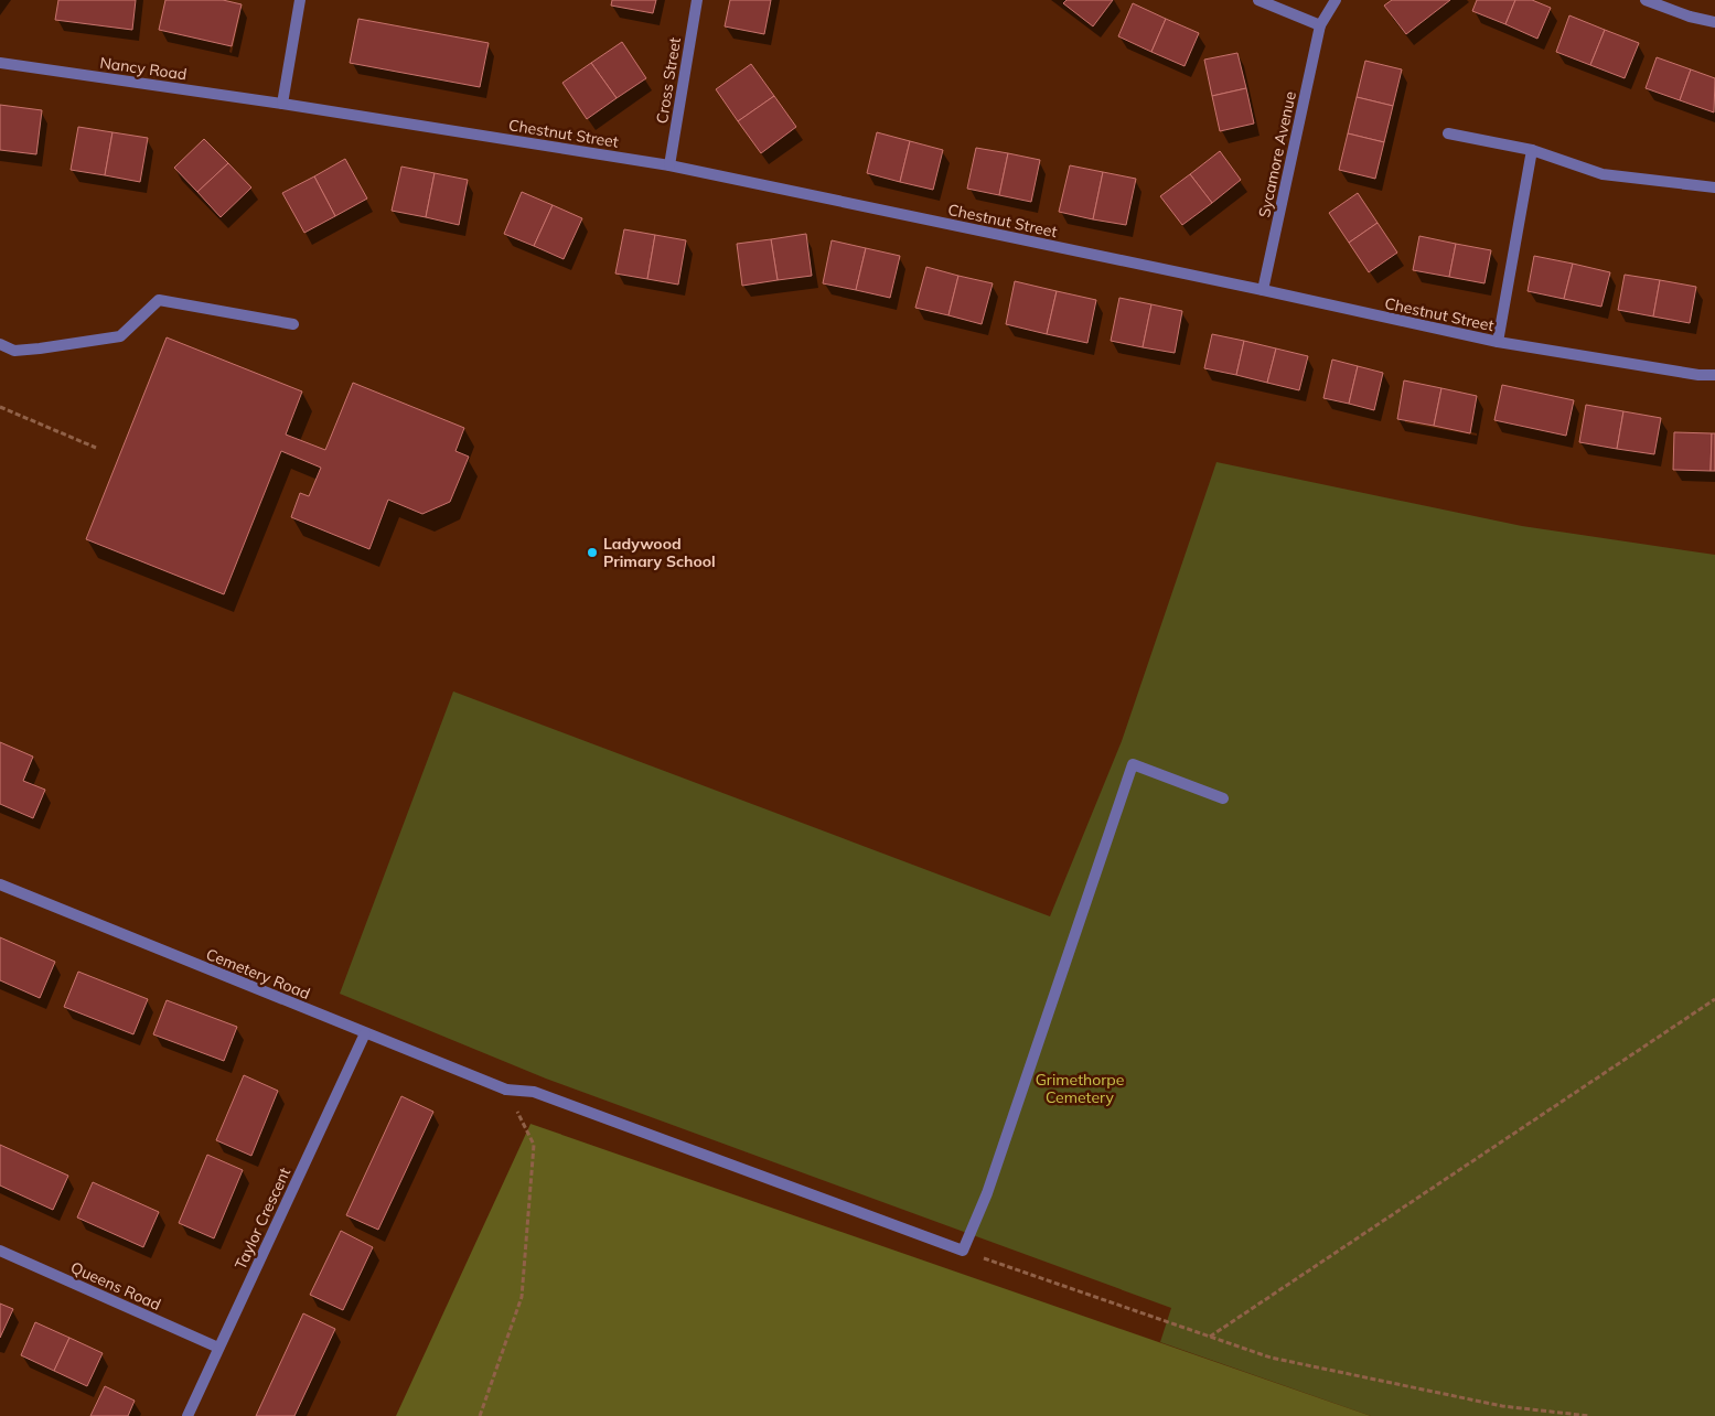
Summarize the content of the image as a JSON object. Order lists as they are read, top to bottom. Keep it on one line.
{"streets":{"street":["Nancy Road","Cross Street","Chestnut Street","Sycamore Avenue","Cemetery Road","Taylor Crescent","Queens Road"]},"crossings":[["Nancy Road","Chestnut Street"],["Cross Street","Chestnut Street"],["Chestnut Street","Sycamore Avenue"],["Cemetery Road","Taylor Crescent"],["Taylor Crescent","Queens Road"]],"parks":["Grimethorpe Cemetery"],"places":["Ladywood Primary School"]}
